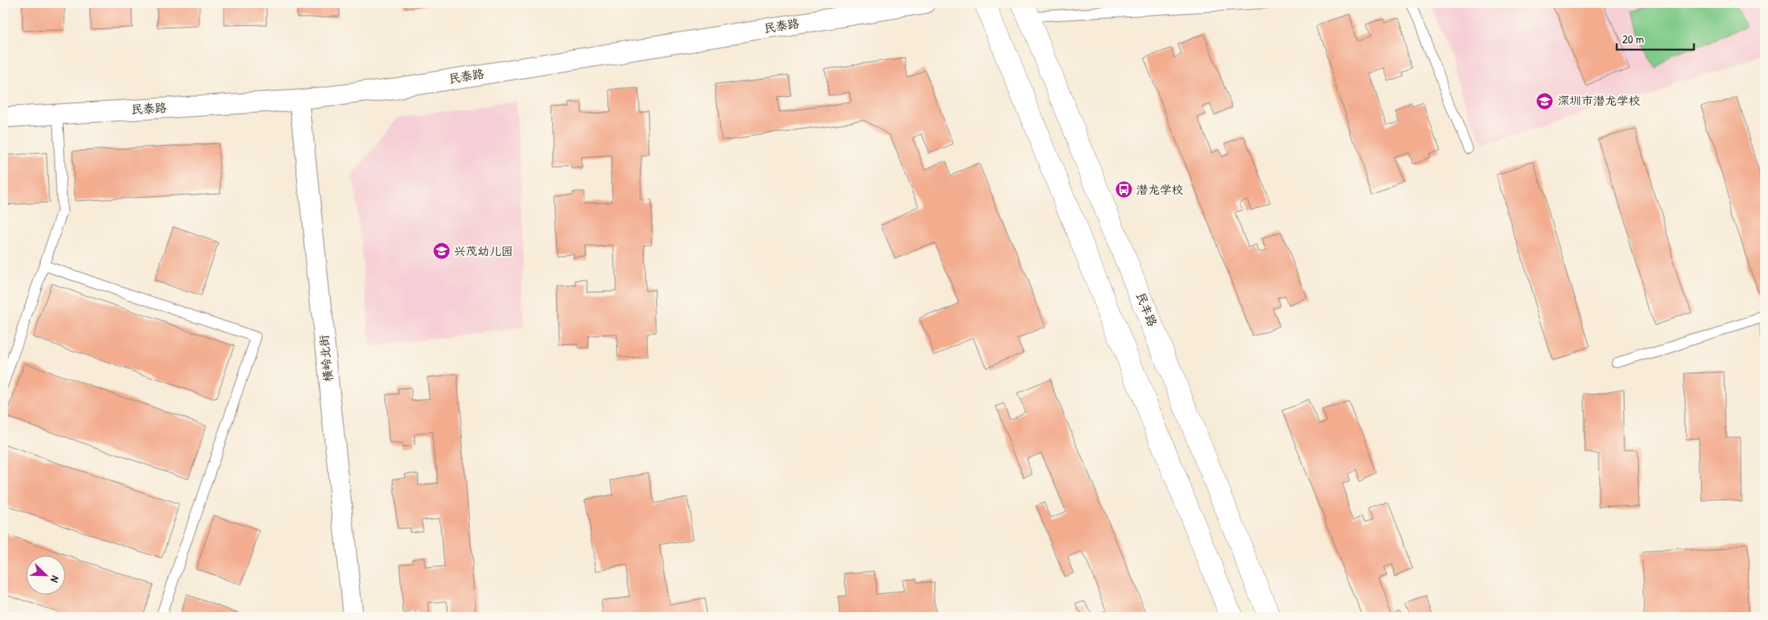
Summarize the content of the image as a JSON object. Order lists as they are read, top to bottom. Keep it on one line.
{"streets":{"main road":["民丰路"],"street":["民泰路","横岭北街"]},"crossings":[["民泰路","横岭北街"]],"places":{"school or university":["深圳市潜龙学校","兴茂幼儿园"],"bus stop":["潜龙学校"]},"scale_bar":"20 m","north":"bottom right"}
